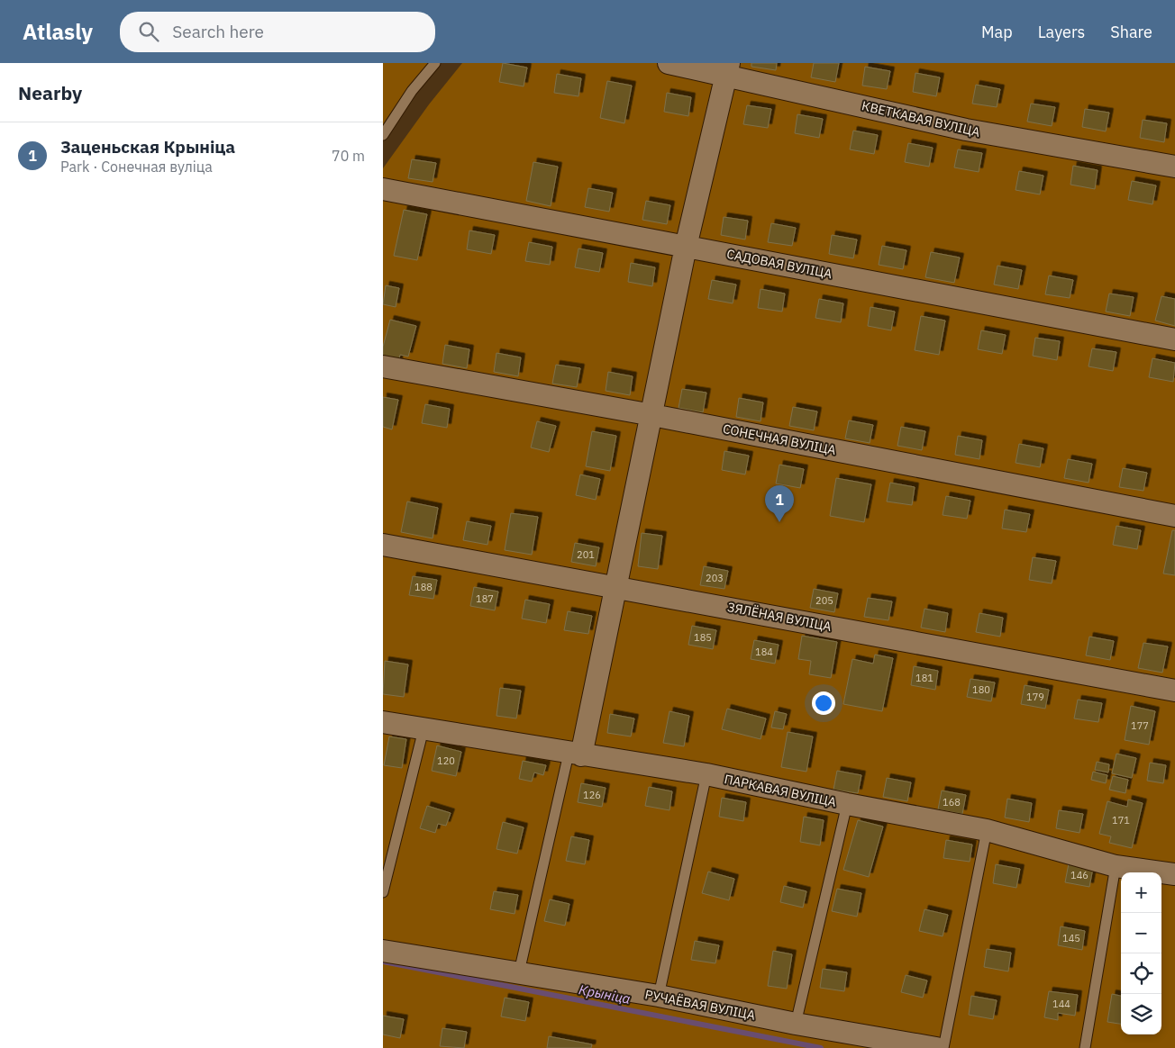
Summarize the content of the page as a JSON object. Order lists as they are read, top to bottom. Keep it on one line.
{"streets":{"street":["КВЕТКАВАЯ ВУЛІЦА","САДОВАЯ ВУЛІЦА","СОНЕЧНАЯ ВУЛІЦА","ЗЯЛЁНАЯ ВУЛІЦА","ПАРКАВАЯ ВУЛІЦА","РУЧАЁВАЯ ВУЛІЦА"]},"water":["Крыніца"],"house_numbers":["201","203","188","187","205","185","184","181","180","179","177","120","126","168","171","146","145","144"],"page":{"header":"Atlasly","search":"Search here","nav":["Map","Layers","Share"],"heading":"Nearby","list":[{"mark":"1","name":"Заценьская Крыніца","note":"Park · Сонечная вуліца","value":"70 m"}],"pins":"1","map_buttons":["+","−"]}}
